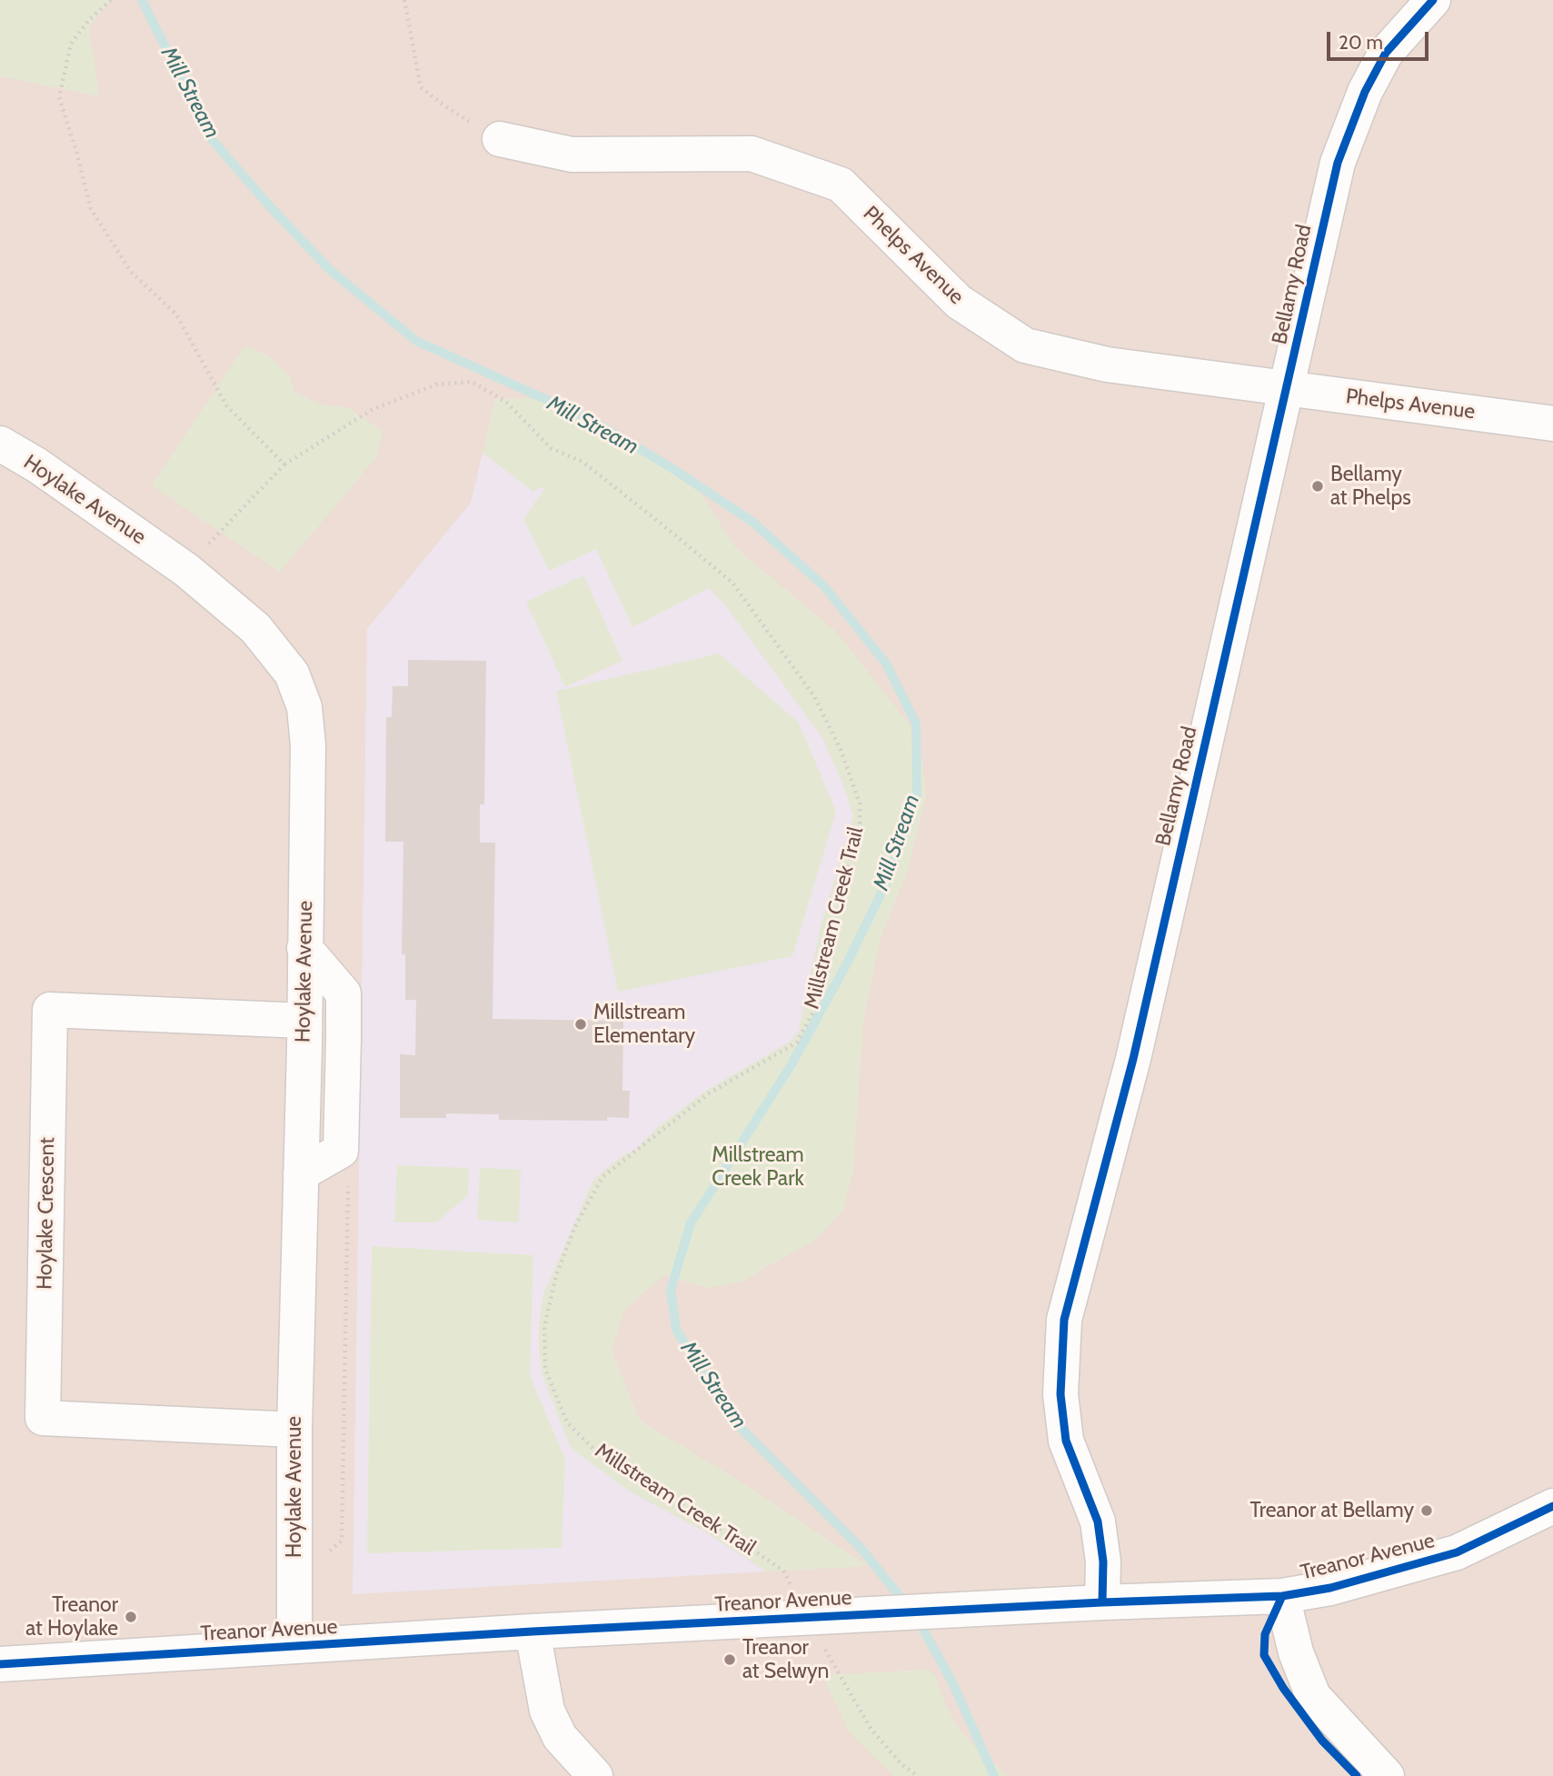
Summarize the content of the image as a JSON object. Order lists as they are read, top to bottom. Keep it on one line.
{"streets":{"street":["Phelps Avenue","Bellamy Road","Hoylake Avenue","Hoylake Crescent","Treanor Avenue"],"path":["Millstream Creek Trail"]},"crossings":[["Phelps Avenue","Bellamy Road"],["Bellamy Road","Treanor Avenue"],["Hoylake Avenue","Hoylake Crescent"],["Hoylake Avenue","Treanor Avenue"]],"water":["Mill Stream"],"parks":["Millstream Creek Park"],"places":["Bellamy at Phelps","Millstream Elementary","Treanor at Bellamy","Treanor at Hoylake","Treanor at Selwyn"],"scale_bar":"20 m"}
